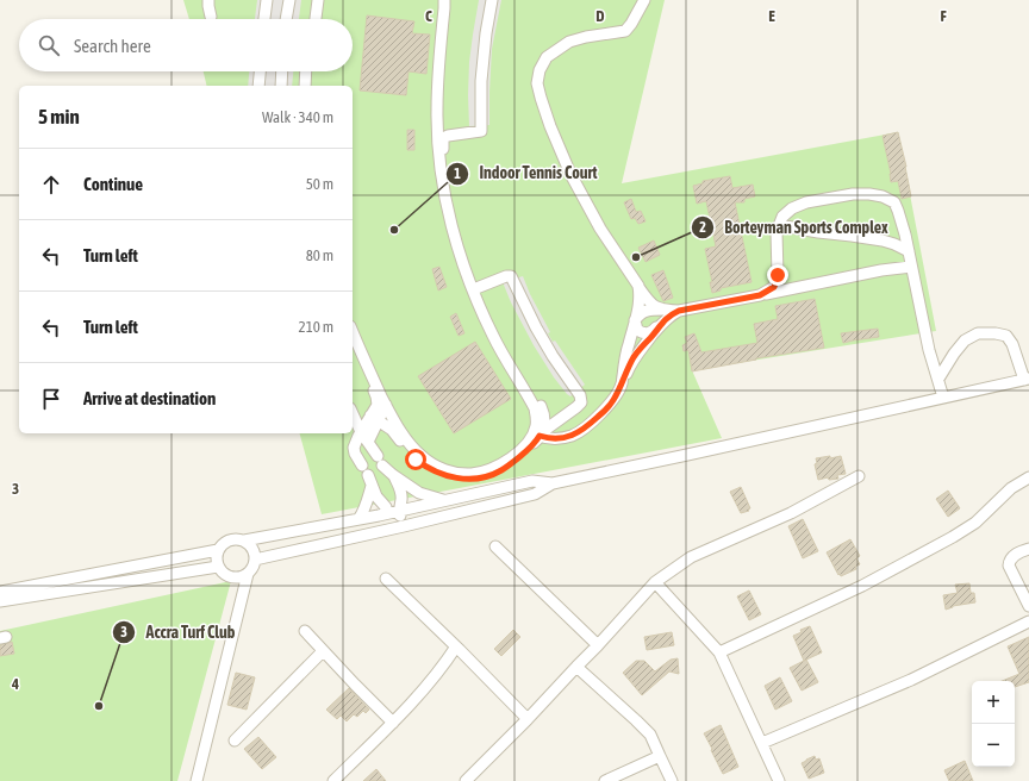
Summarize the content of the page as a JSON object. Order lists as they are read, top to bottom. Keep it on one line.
{"places":["Indoor Tennis Court","Borteyman Sports Complex","Accra Turf Club"],"page":{"search":"Search here","heading":["5 min","Walk · 340 m"],"list":[["Continue","50 m"],["Turn left","80 m"],["Turn left","210 m"],"Arrive at destination"],"map_buttons":["+","−"]},"grid":{"columns":["C","D","E","F"],"rows":["3","4"]}}
